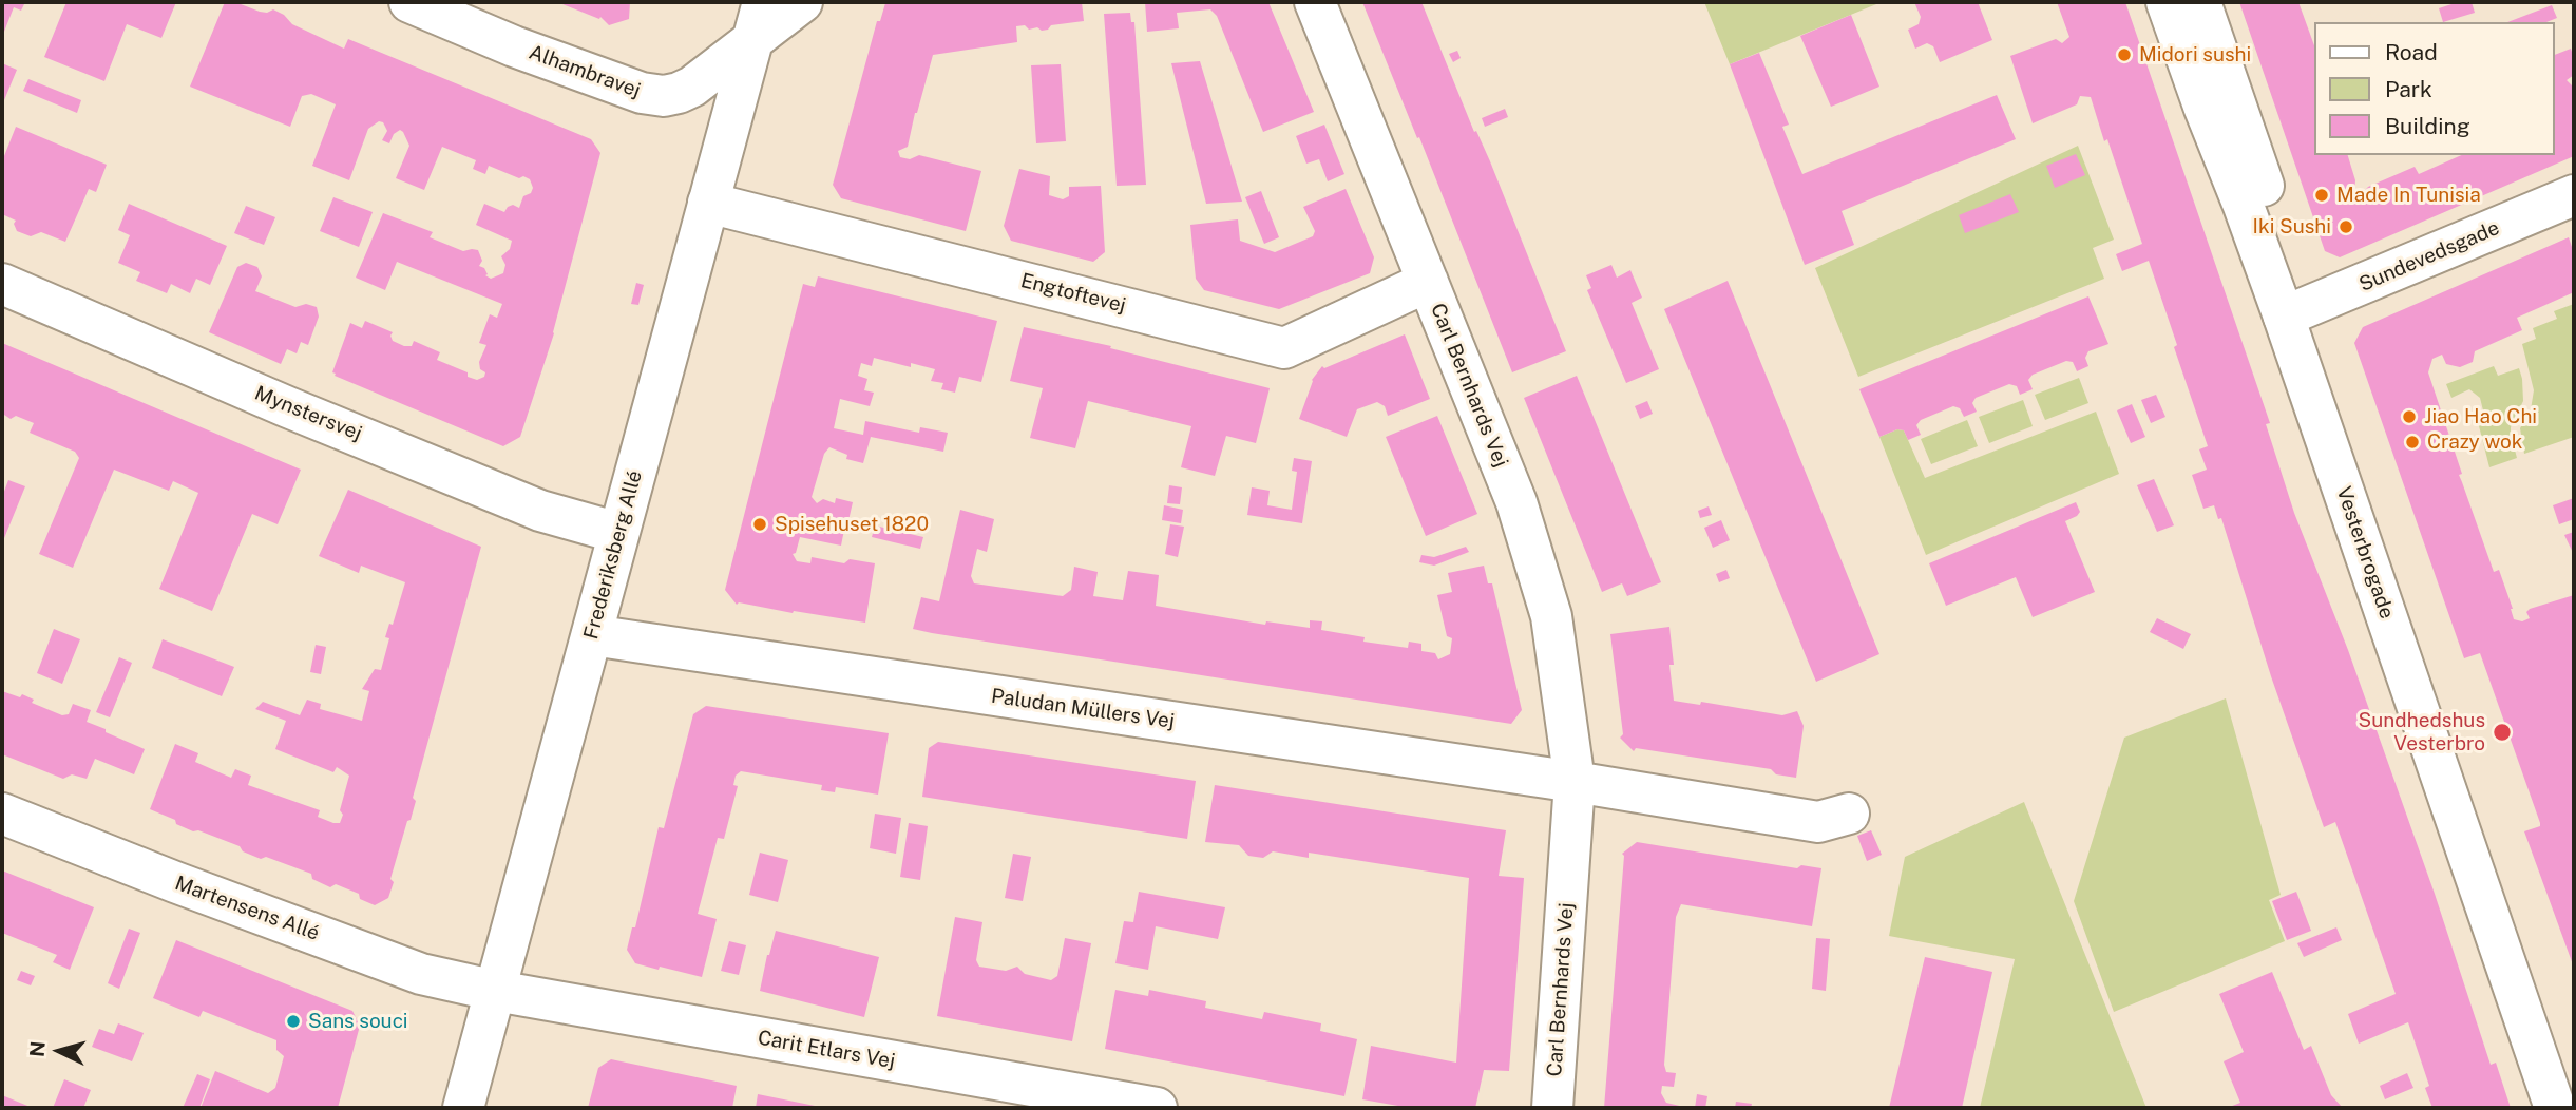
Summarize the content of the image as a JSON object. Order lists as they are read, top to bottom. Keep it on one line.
{"streets":{"street":["Alhambravej","Sundevedsgade","Engtoftevej","Carl Bernhards Vej","Mynstersvej","Vesterbrogade","Frederiksberg Allé","Paludan Müllers Vej","Martensens Allé","Carit Etlars Vej"]},"crossings":[["Alhambravej","Frederiksberg Allé"],["Sundevedsgade","Vesterbrogade"],["Engtoftevej","Carl Bernhards Vej"],["Engtoftevej","Frederiksberg Allé"],["Carl Bernhards Vej","Paludan Müllers Vej"],["Mynstersvej","Frederiksberg Allé"],["Frederiksberg Allé","Paludan Müllers Vej"],["Frederiksberg Allé","Martensens Allé"],["Frederiksberg Allé","Carit Etlars Vej"],["Martensens Allé","Carit Etlars Vej"]],"places":["Midori sushi","Made In Tunisia","Iki Sushi","Jiao Hao Chi","Crazy wok","Spisehuset 1820","Sundhedshus Vesterbro","Sans souci"],"legend":["Road","Park","Building"],"north":"left"}
